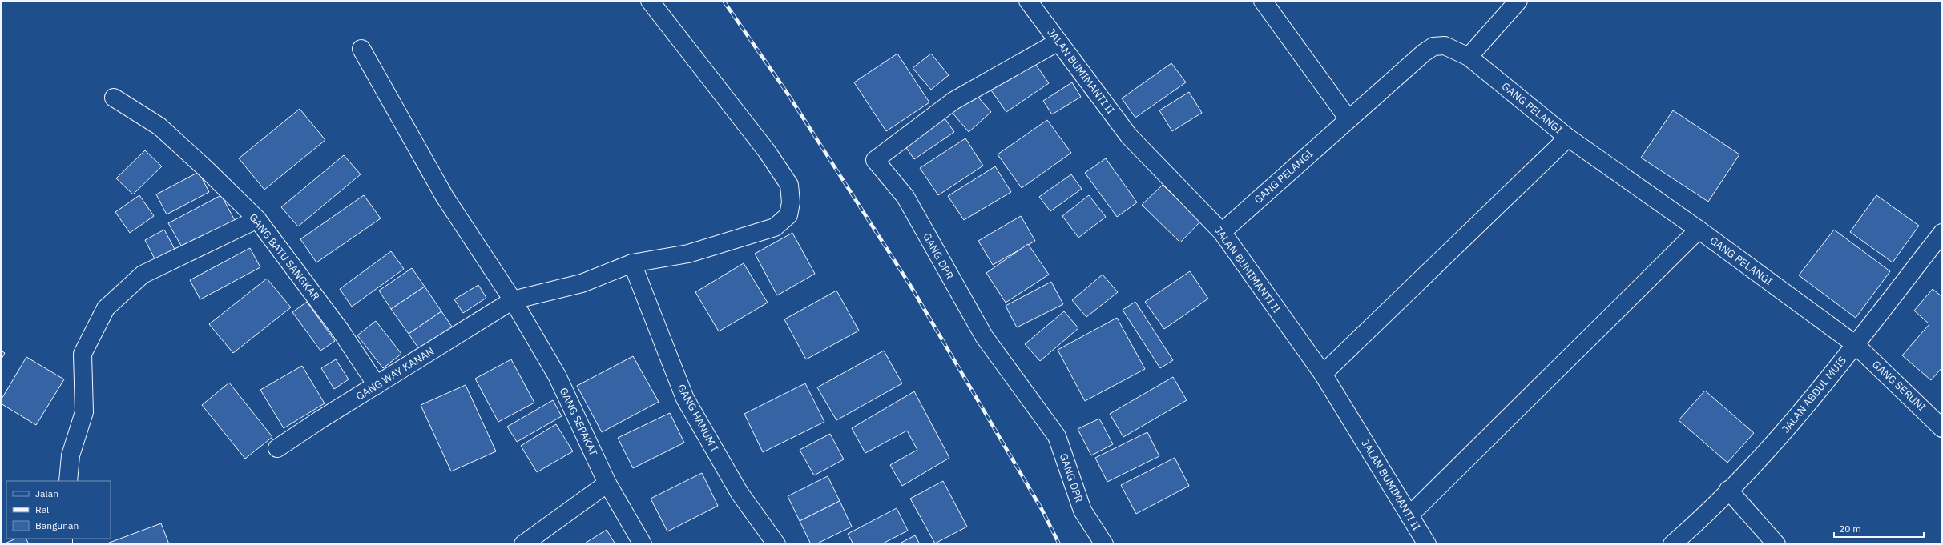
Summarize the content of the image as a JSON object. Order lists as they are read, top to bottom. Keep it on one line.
{"streets":{"street":["JALAN BUMIMANTI II","GANG PELANGI","GANG DPR","GANG BATU SANGKAR","GANG WAY KANAN","GANG SERUNI","JALAN ABDUL MUIS","GANG HANUM I","GANG SEPAKAT"]},"crossings":[["JALAN BUMIMANTI II","GANG PELANGI"],["JALAN BUMIMANTI II","GANG DPR"],["GANG PELANGI","GANG SERUNI"],["GANG PELANGI","JALAN ABDUL MUIS"],["GANG BATU SANGKAR","GANG WAY KANAN"],["GANG WAY KANAN","GANG HANUM I"],["GANG WAY KANAN","GANG SEPAKAT"],["GANG SERUNI","JALAN ABDUL MUIS"]],"legend":["Jalan","Rel","Bangunan"],"scale_bar":"20 m"}
